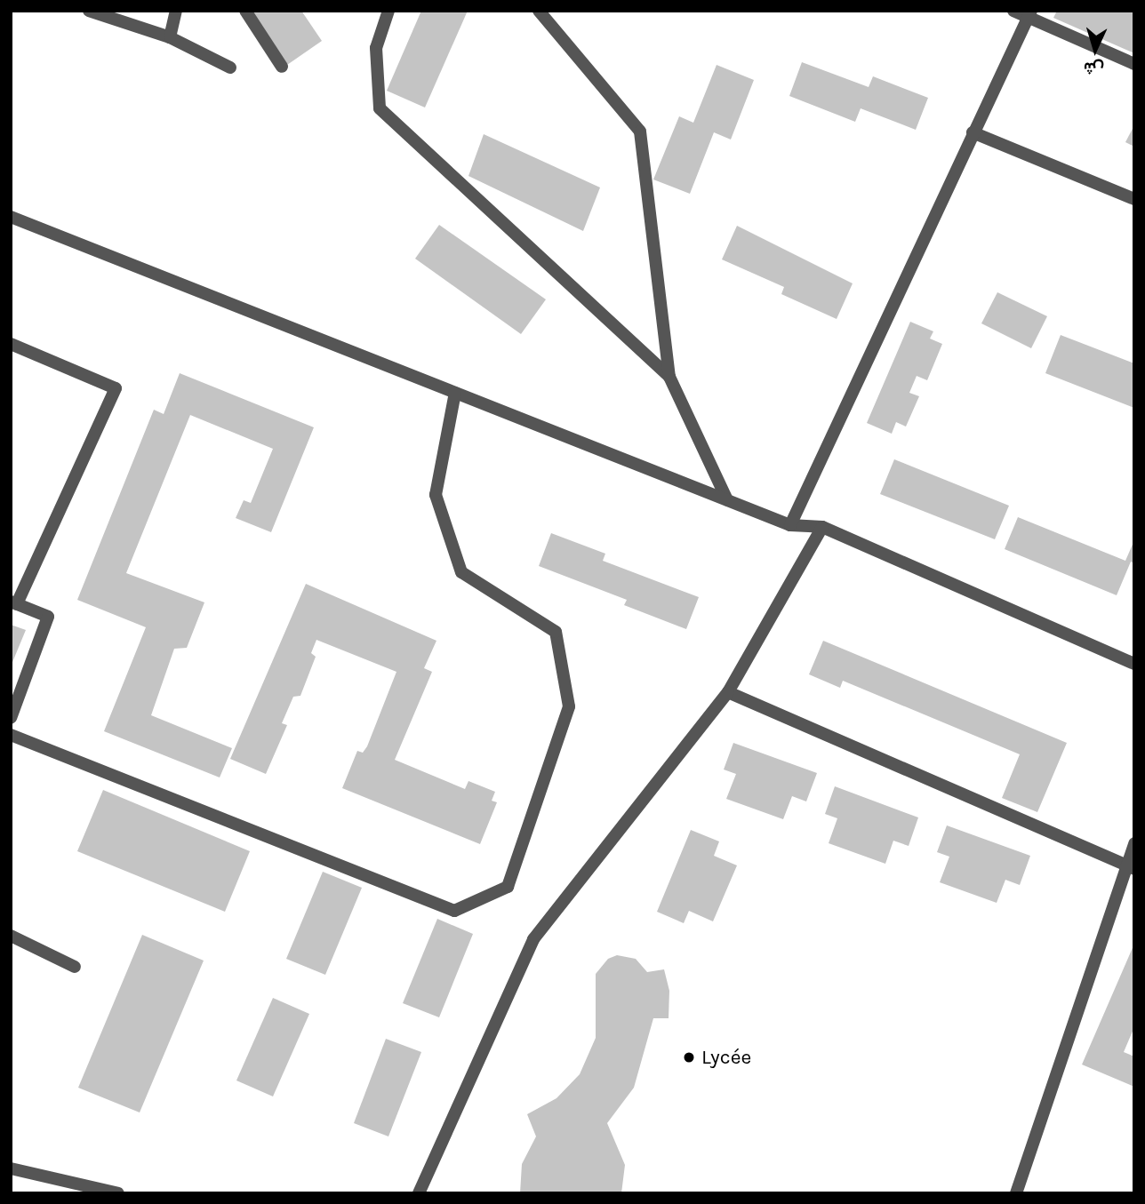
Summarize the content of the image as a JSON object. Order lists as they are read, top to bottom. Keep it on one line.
{"places":["Lycée"],"north":"bottom"}
